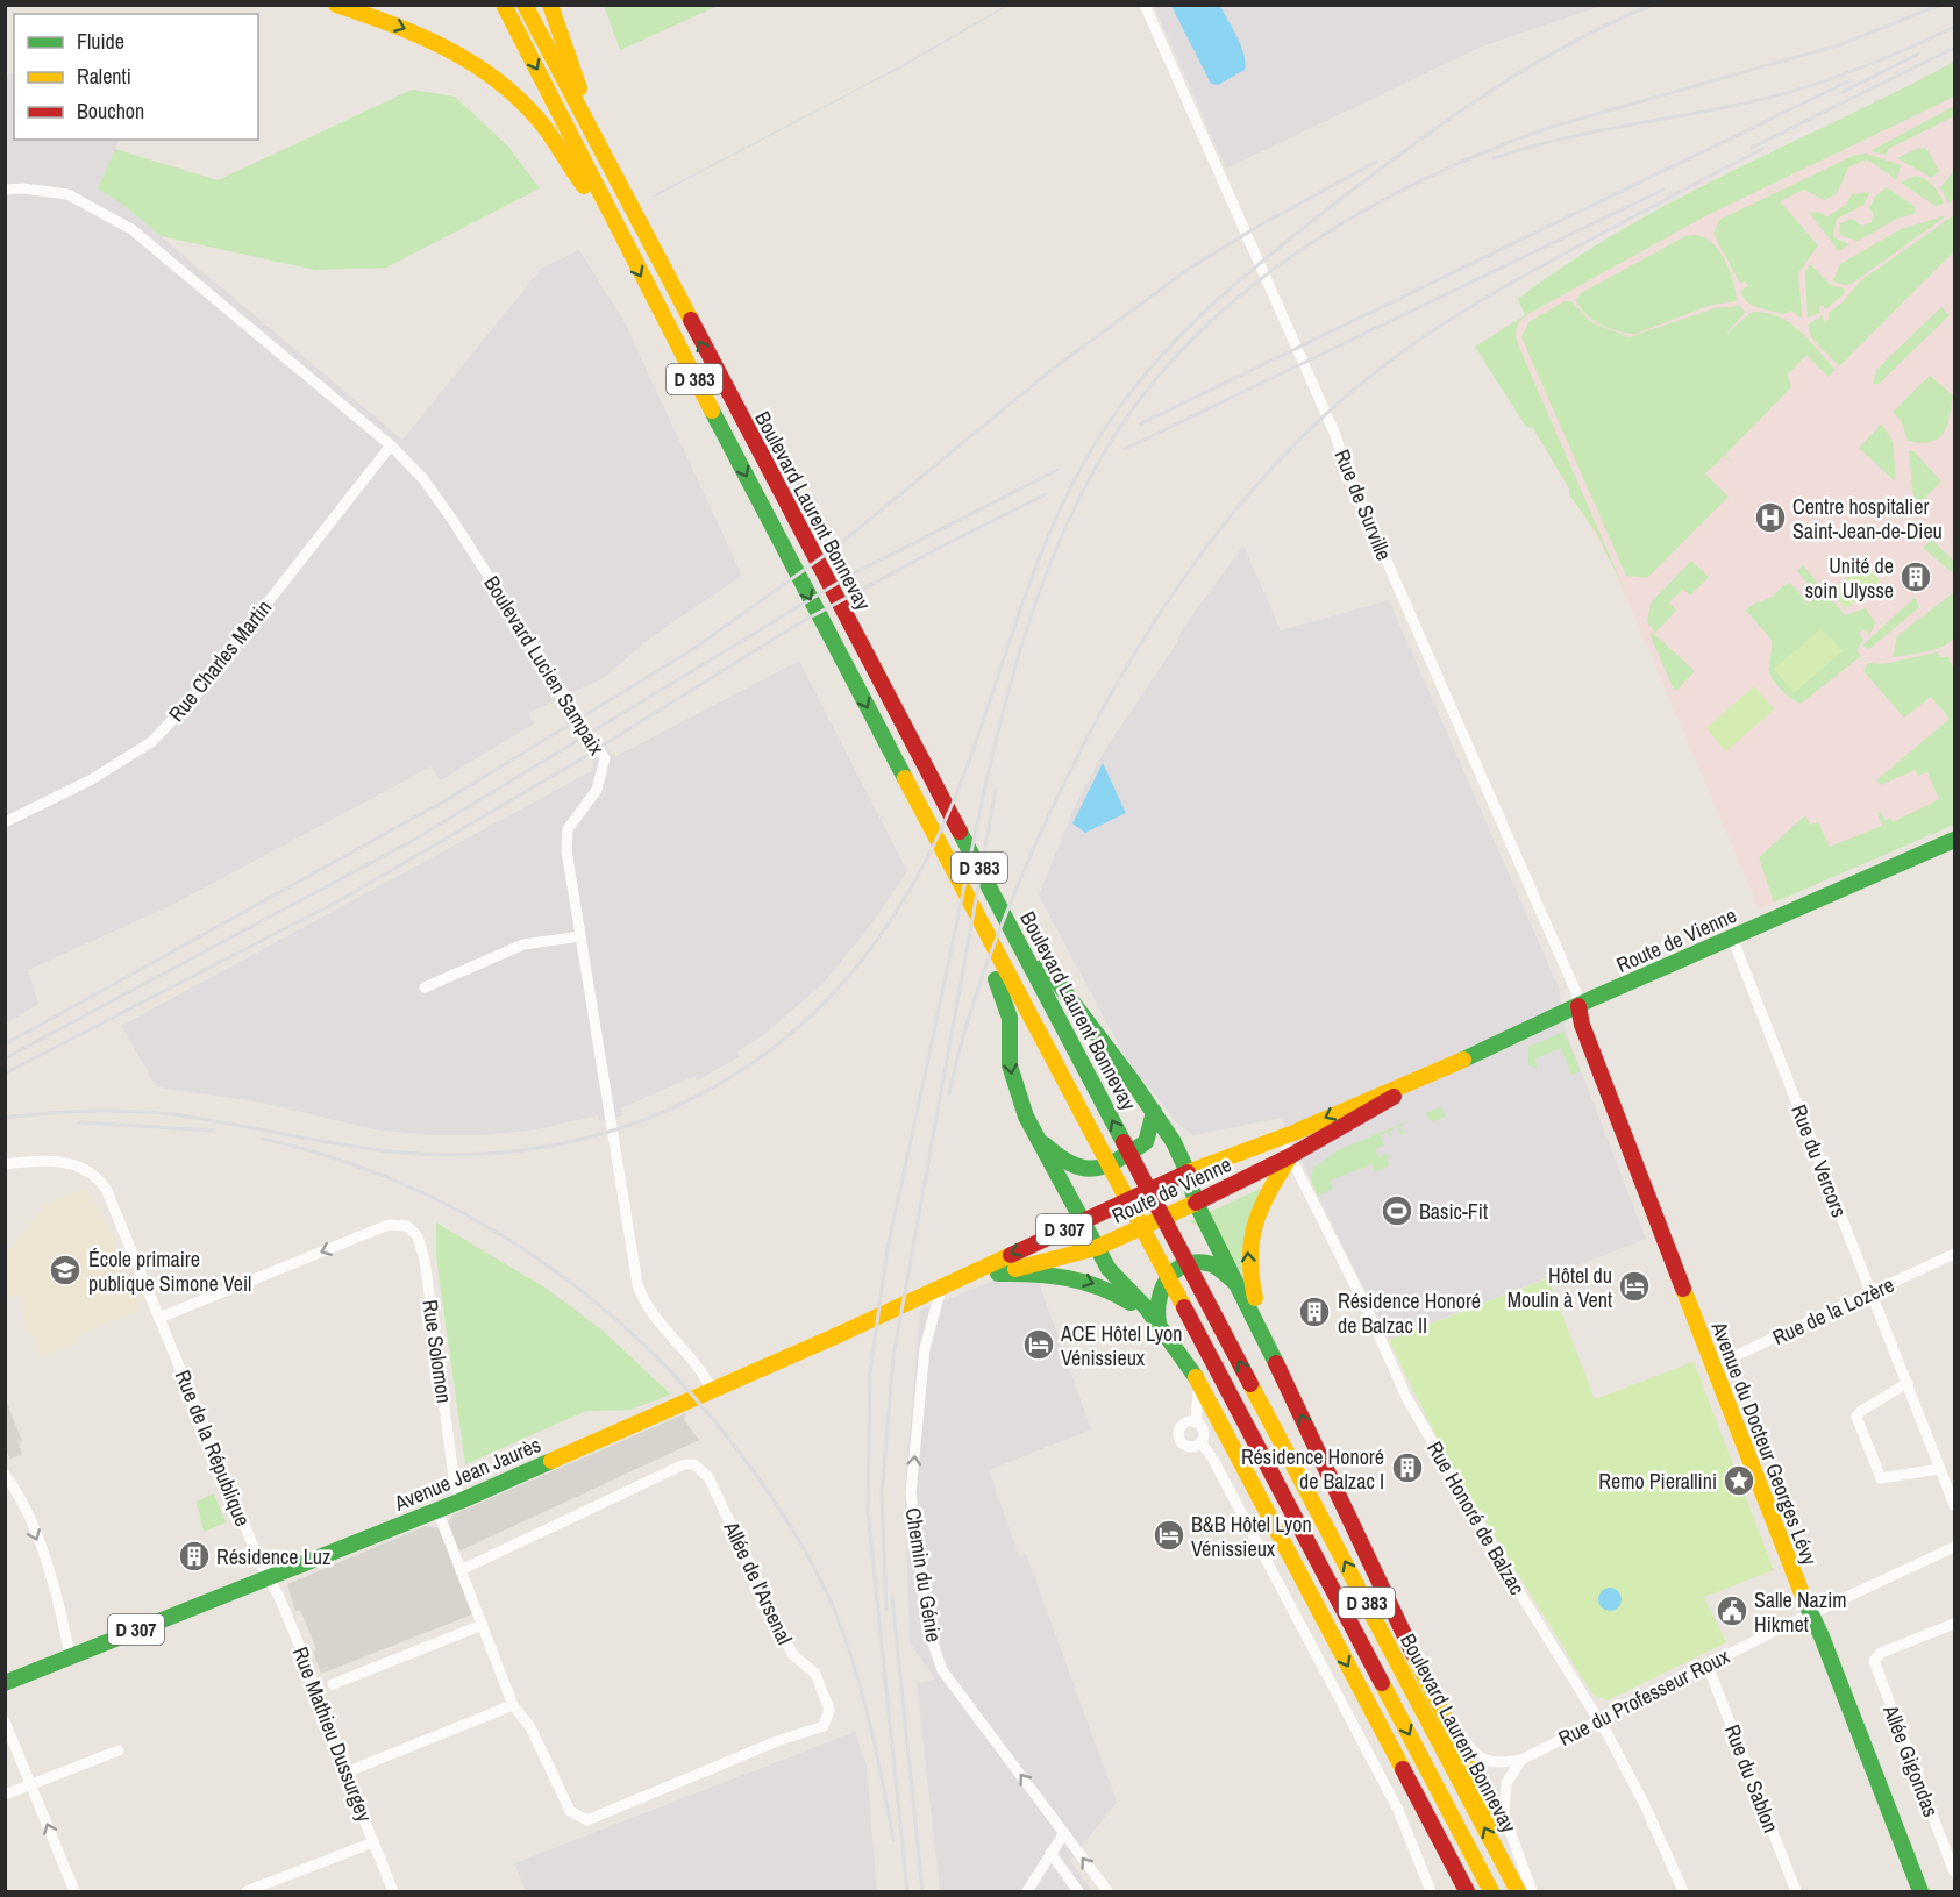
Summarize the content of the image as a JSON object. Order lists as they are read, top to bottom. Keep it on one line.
{"streets":{"main road":["D 383","Boulevard Laurent Bonnevay","Route de Vienne","D 307","Avenue du Docteur Georges Lévy","Avenue Jean Jaurès"],"street":["Rue de Surville","Rue Charles Martin","Boulevard Lucien Sampaix","Rue du Vercors","Rue de la Lozère","Rue Solomon","Rue de la République","Rue Honoré de Balzac","Chemin du Génie","Allée de l'Arsenal","Rue du Professeur Roux","Rue Mathieu Dussurgey","Allée Gigondas","Rue du Sablon"]},"crossings":[["D 383","Boulevard Laurent Bonnevay"],["Rue de Surville","Route de Vienne"],["Rue de Surville","Avenue du Docteur Georges Lévy"],["Rue Charles Martin","Boulevard Lucien Sampaix"],["Boulevard Lucien Sampaix","Avenue Jean Jaurès"],["Route de Vienne","Rue du Vercors"],["Route de Vienne","Avenue du Docteur Georges Lévy"],["Route de Vienne","Avenue Jean Jaurès"],["Route de Vienne","Rue Honoré de Balzac"],["Route de Vienne","Chemin du Génie"],["Rue du Vercors","Rue de la Lozère"],["Rue de la Lozère","Avenue du Docteur Georges Lévy"],["Rue Solomon","Rue de la République"],["Rue Solomon","Avenue Jean Jaurès"],["Avenue du Docteur Georges Lévy","Rue du Professeur Roux"],["Rue de la République","Avenue Jean Jaurès"],["Rue de la République","Rue Mathieu Dussurgey"],["Avenue Jean Jaurès","Chemin du Génie"],["Avenue Jean Jaurès","Allée de l'Arsenal"],["Avenue Jean Jaurès","Rue Mathieu Dussurgey"],["Rue Honoré de Balzac","Rue du Professeur Roux"],["Rue du Professeur Roux","Rue du Sablon"]],"one_way":["Chemin du Génie"],"places":{"hospital":["Centre hospitalier Saint-Jean-de-Dieu"],"building":["Unité de soin Ulysse","Résidence Honoré de Balzac II","Résidence Honoré de Balzac I","Résidence Luz"],"sports":["Basic-Fit"],"school or university":["École primaire publique Simone Veil"],"hotel":["Hôtel du Moulin à Vent","ACE Hôtel Lyon Vénissieux","B&B Hôtel Lyon Vénissieux"],"place":["Remo Pierallini"],"public building":["Salle Nazim Hikmet"]},"legend":["Fluide","Ralenti","Bouchon"]}
